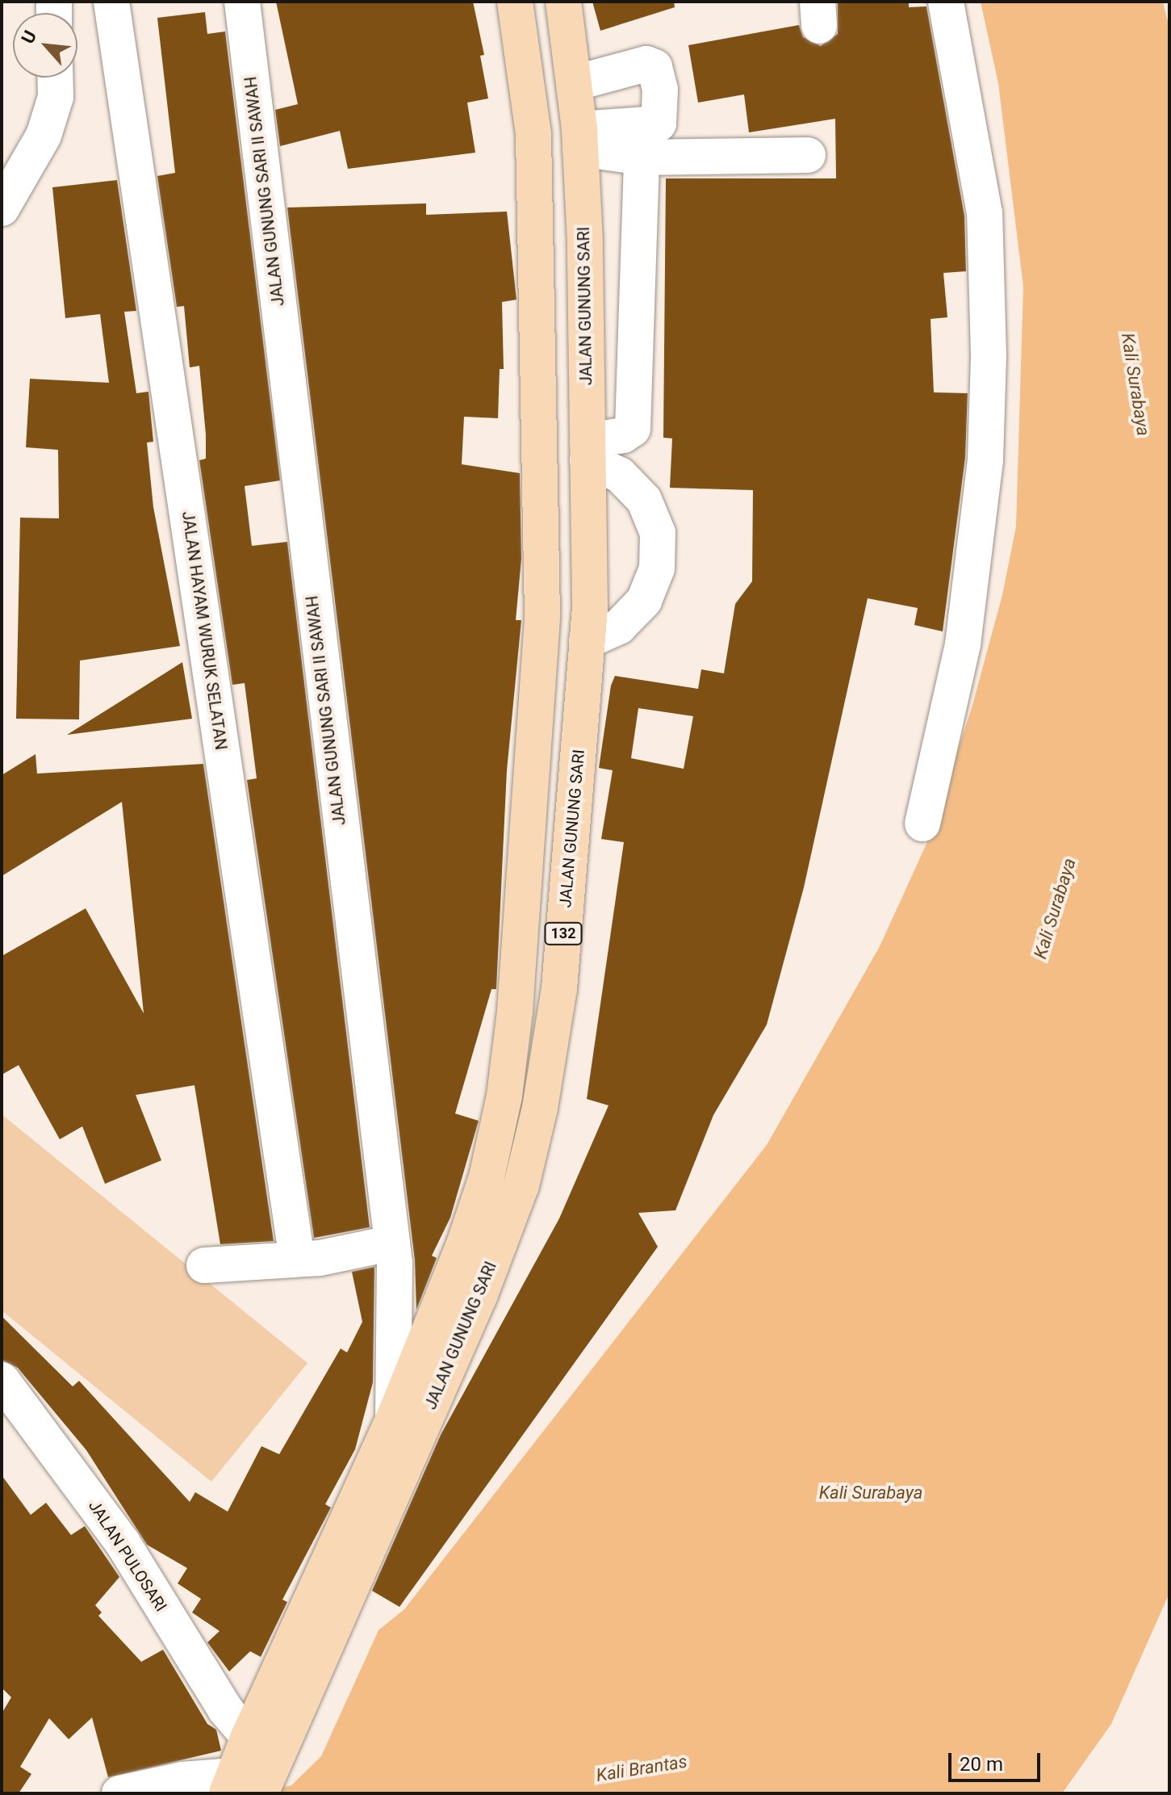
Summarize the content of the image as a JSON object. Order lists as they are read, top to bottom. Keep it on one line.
{"streets":{"main road":["JALAN GUNUNG SARI","132"],"street":["JALAN GUNUNG SARI II SAWAH","JALAN HAYAM WURUK SELATAN","JALAN PULOSARI"]},"crossings":[["JALAN GUNUNG SARI II SAWAH","JALAN GUNUNG SARI"],["JALAN GUNUNG SARI","JALAN PULOSARI"]],"water":["Kali Surabaya","Kali Brantas"],"scale_bar":"20 m","north":"top left"}
